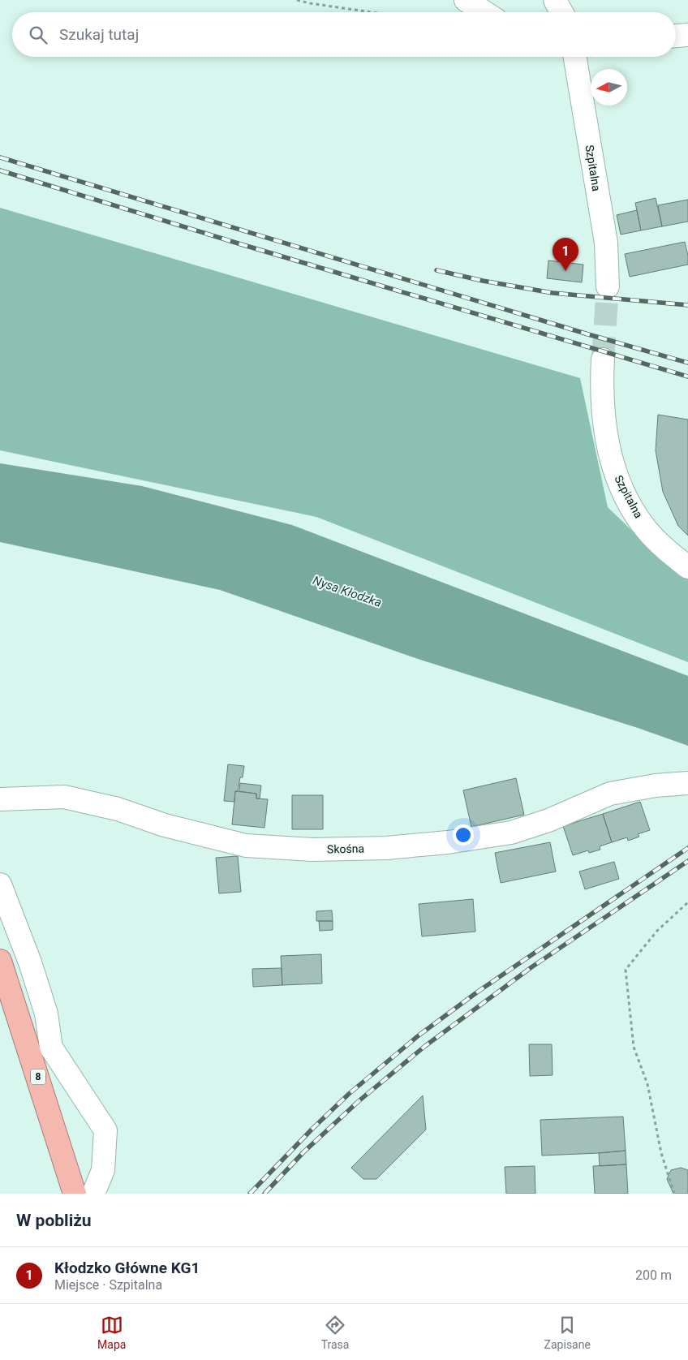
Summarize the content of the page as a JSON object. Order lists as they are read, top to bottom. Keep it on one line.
{"streets":{"highway":["8"],"street":["Szpitalna","Skośna"]},"water":["Nysa Kłodzka"],"north":"left","page":{"search":"Szukaj tutaj","pins":"1","heading":"W pobliżu","list":[{"mark":"1","name":"Kłodzko Główne KG1","note":"Miejsce · Szpitalna","value":"200 m"}],"nav":["Mapa","Trasa","Zapisane"]}}
